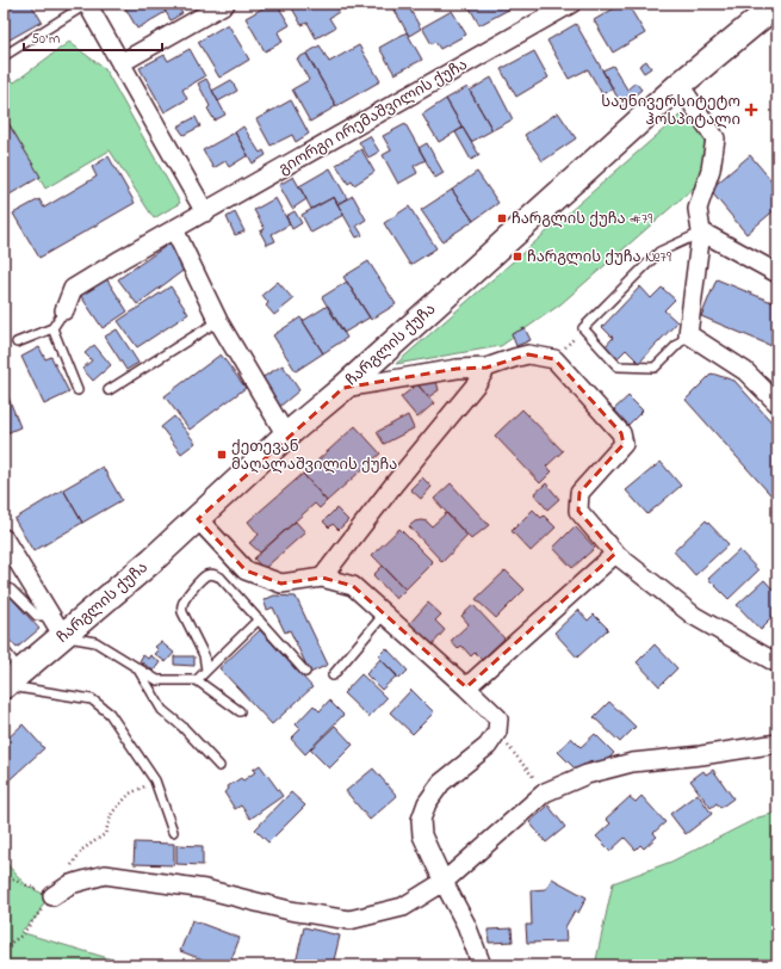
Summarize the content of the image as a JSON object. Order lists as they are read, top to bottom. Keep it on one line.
{"streets":{"street":["გიორგი ირემაშვილის ქუჩა","ჩარგლის ქუჩა"]},"places":{"health":["საუნივერსიტეტო ჰოსპიტალი"],"transit":["ჩარგლის ქუჩა #79","ჩარგლის ქუჩა №79","ქეთევან მაღალაშვილის ქუჩა"]},"scale_bar":"50 m"}
